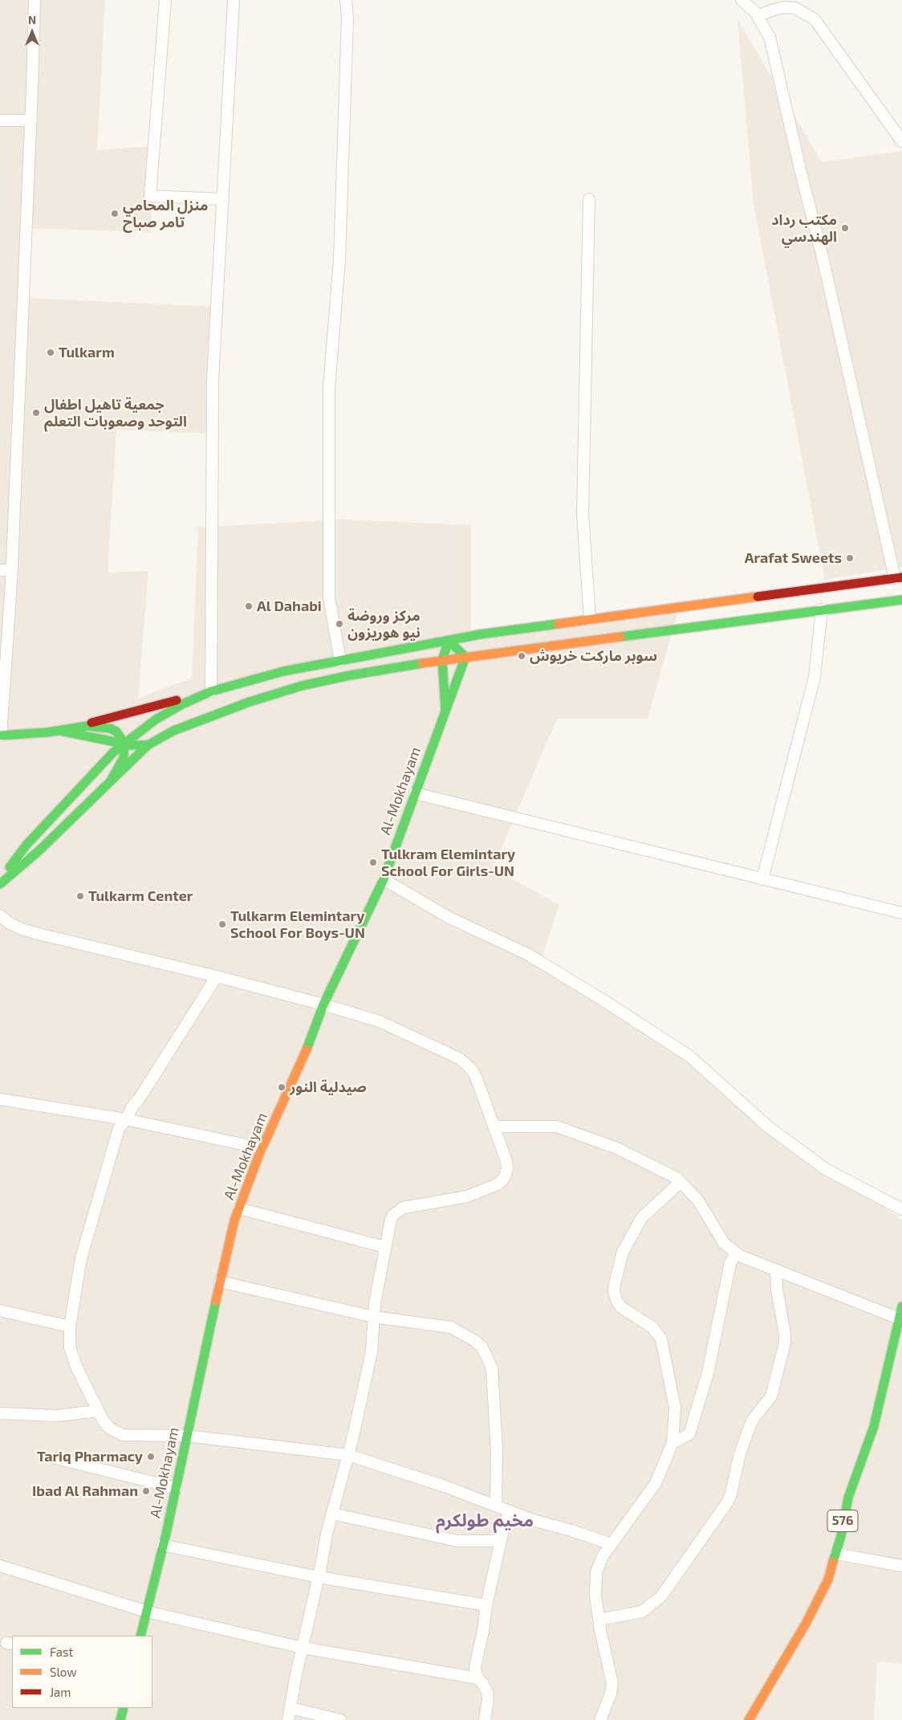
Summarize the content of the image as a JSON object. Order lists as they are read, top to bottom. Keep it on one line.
{"streets":{"main road":["Al-Mokhayam","576"]},"districts":["مخيم طولكرم"],"places":["منزل المحامي تامر صباح","مكتب رداد الهندسي","Tulkarm","جمعية تاهيل اطفال التوحد وصعوبات التعلم","Arafat Sweets","Al Dahabi","مركز وروضة نيو هوريزون","سوبر ماركت خريوش","Tulkram Elemintary School For Girls-UN","Tulkarm Center","Tulkarm Elemintary School For Boys-UN","صيدلية النور","Tariq Pharmacy","Ibad Al Rahman"],"legend":["Fast","Slow","Jam"],"north":"top"}
